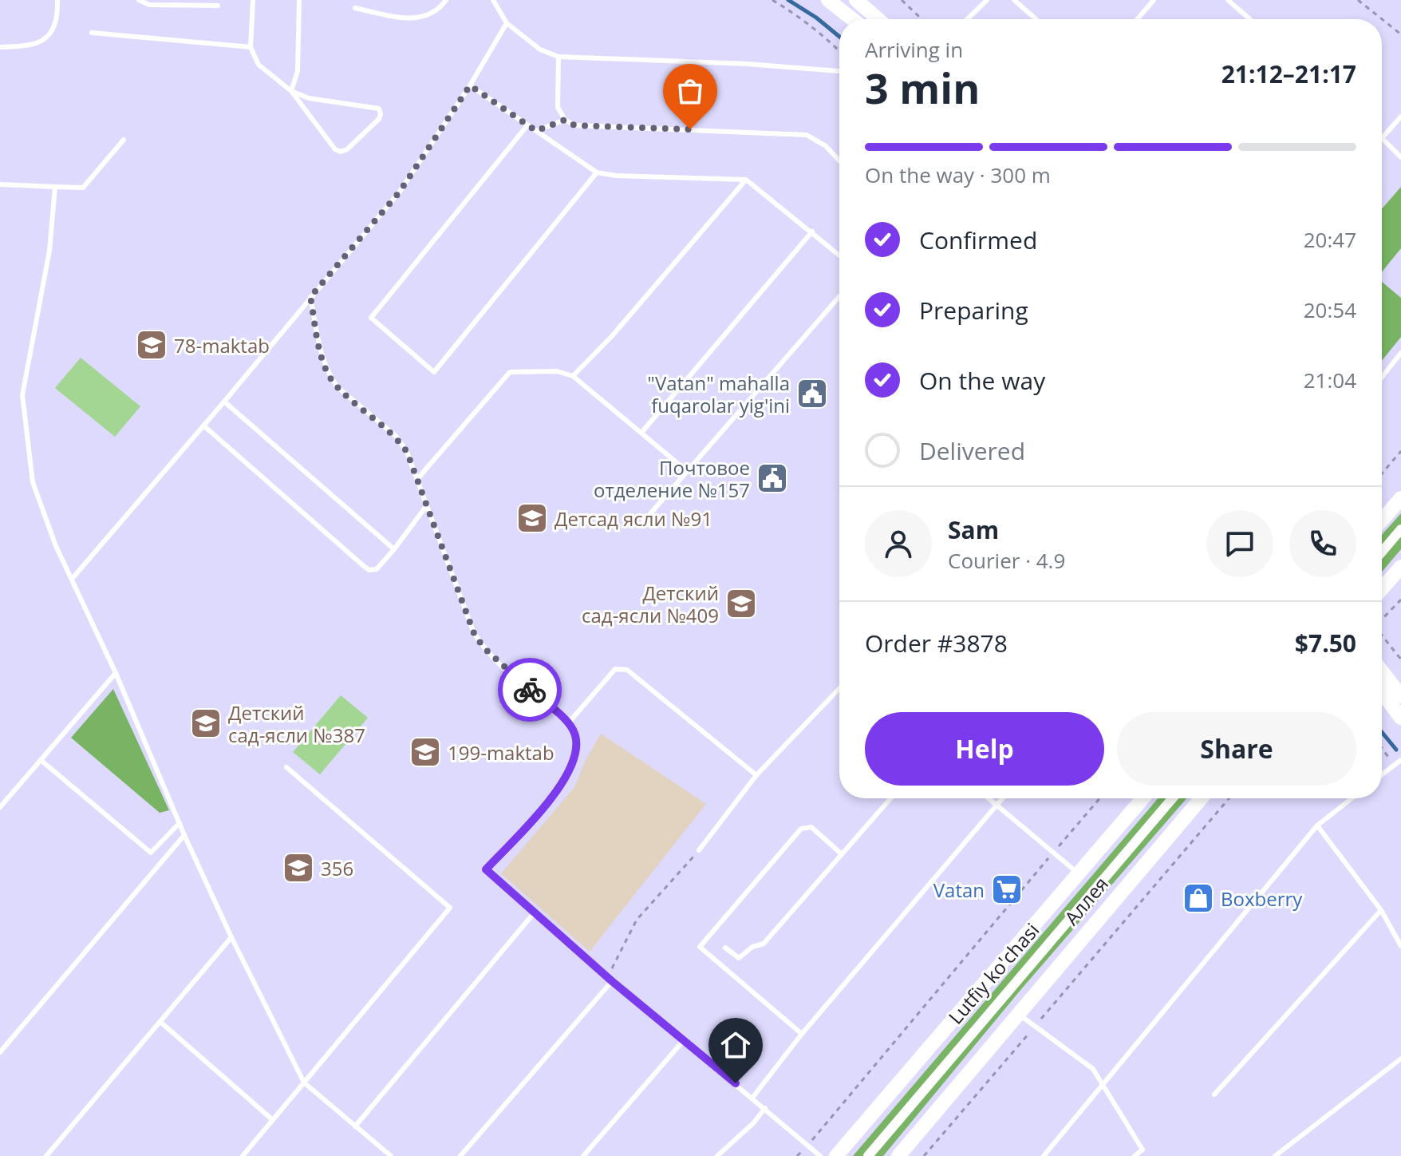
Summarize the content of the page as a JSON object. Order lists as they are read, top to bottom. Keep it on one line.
{"streets":{"main road":["Lutfiy ko'chasi"],"street":["Аллея"]},"places":{"school or university":["78-maktab","Детсад ясли №91","Детский сад-ясли №409","Детский сад-ясли №387","199-maktab","356"],"public building":["\"Vatan\" mahalla fuqarolar yig'ini","Почтовое отделение №157"],"supermarket":["Vatan"],"shop":["Boxberry"]},"page":{"heading":["3 min","Arriving in","21:12–21:17"],"panel":["Sam","Courier · 4.9","Order #3878","$7.50"],"bar":"On the way · 300 m","list":[["Confirmed","20:47"],["Preparing","20:54"],["On the way","21:04"],"Delivered"],"buttons":["Help","Share"]}}
